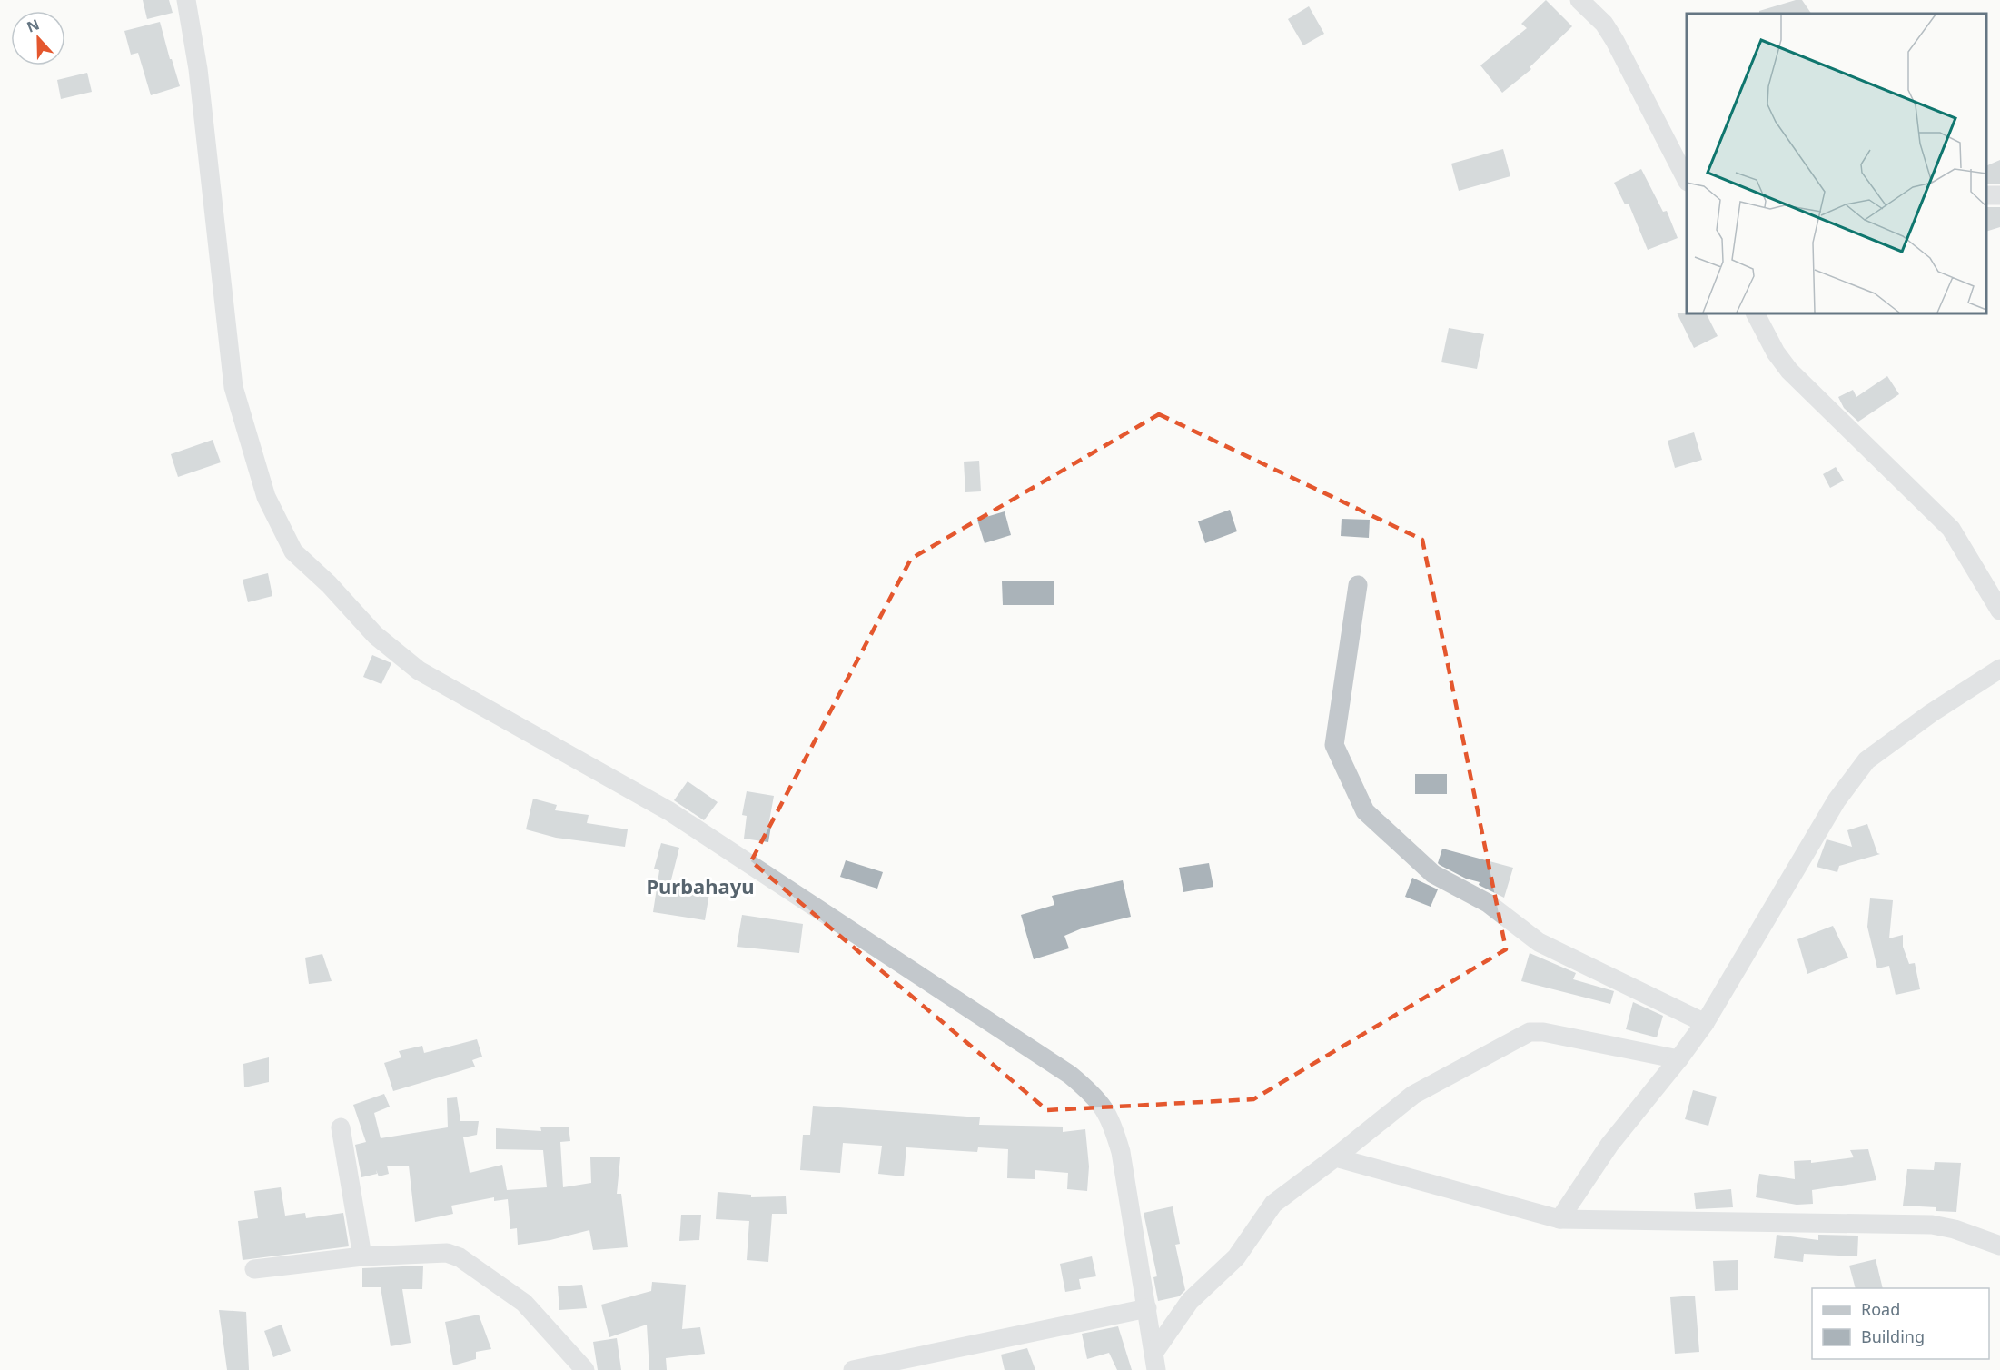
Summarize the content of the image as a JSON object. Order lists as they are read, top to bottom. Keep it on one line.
{"districts":["Purbahayu"],"legend":["Road","Building"],"north":"top"}
